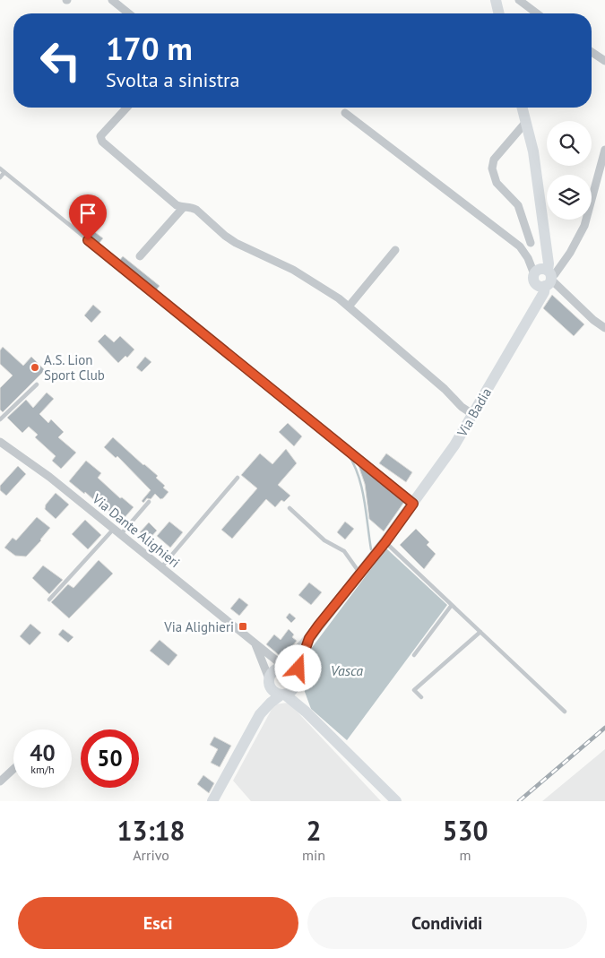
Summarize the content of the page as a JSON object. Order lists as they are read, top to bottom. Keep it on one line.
{"streets":{"main road":["Via Badia"],"street":["Via Dante Alighieri"]},"water":["Vasca"],"places":{"other":["A.S. Lion Sport Club"],"transit":["Via Alighieri"]},"page":{"turn":["170 m","Svolta a sinistra"],"speed":"40 km/h","limit":"50","eta":["13:18","Arrivo","2","min","530","m"],"buttons":["Esci","Condividi"]}}
